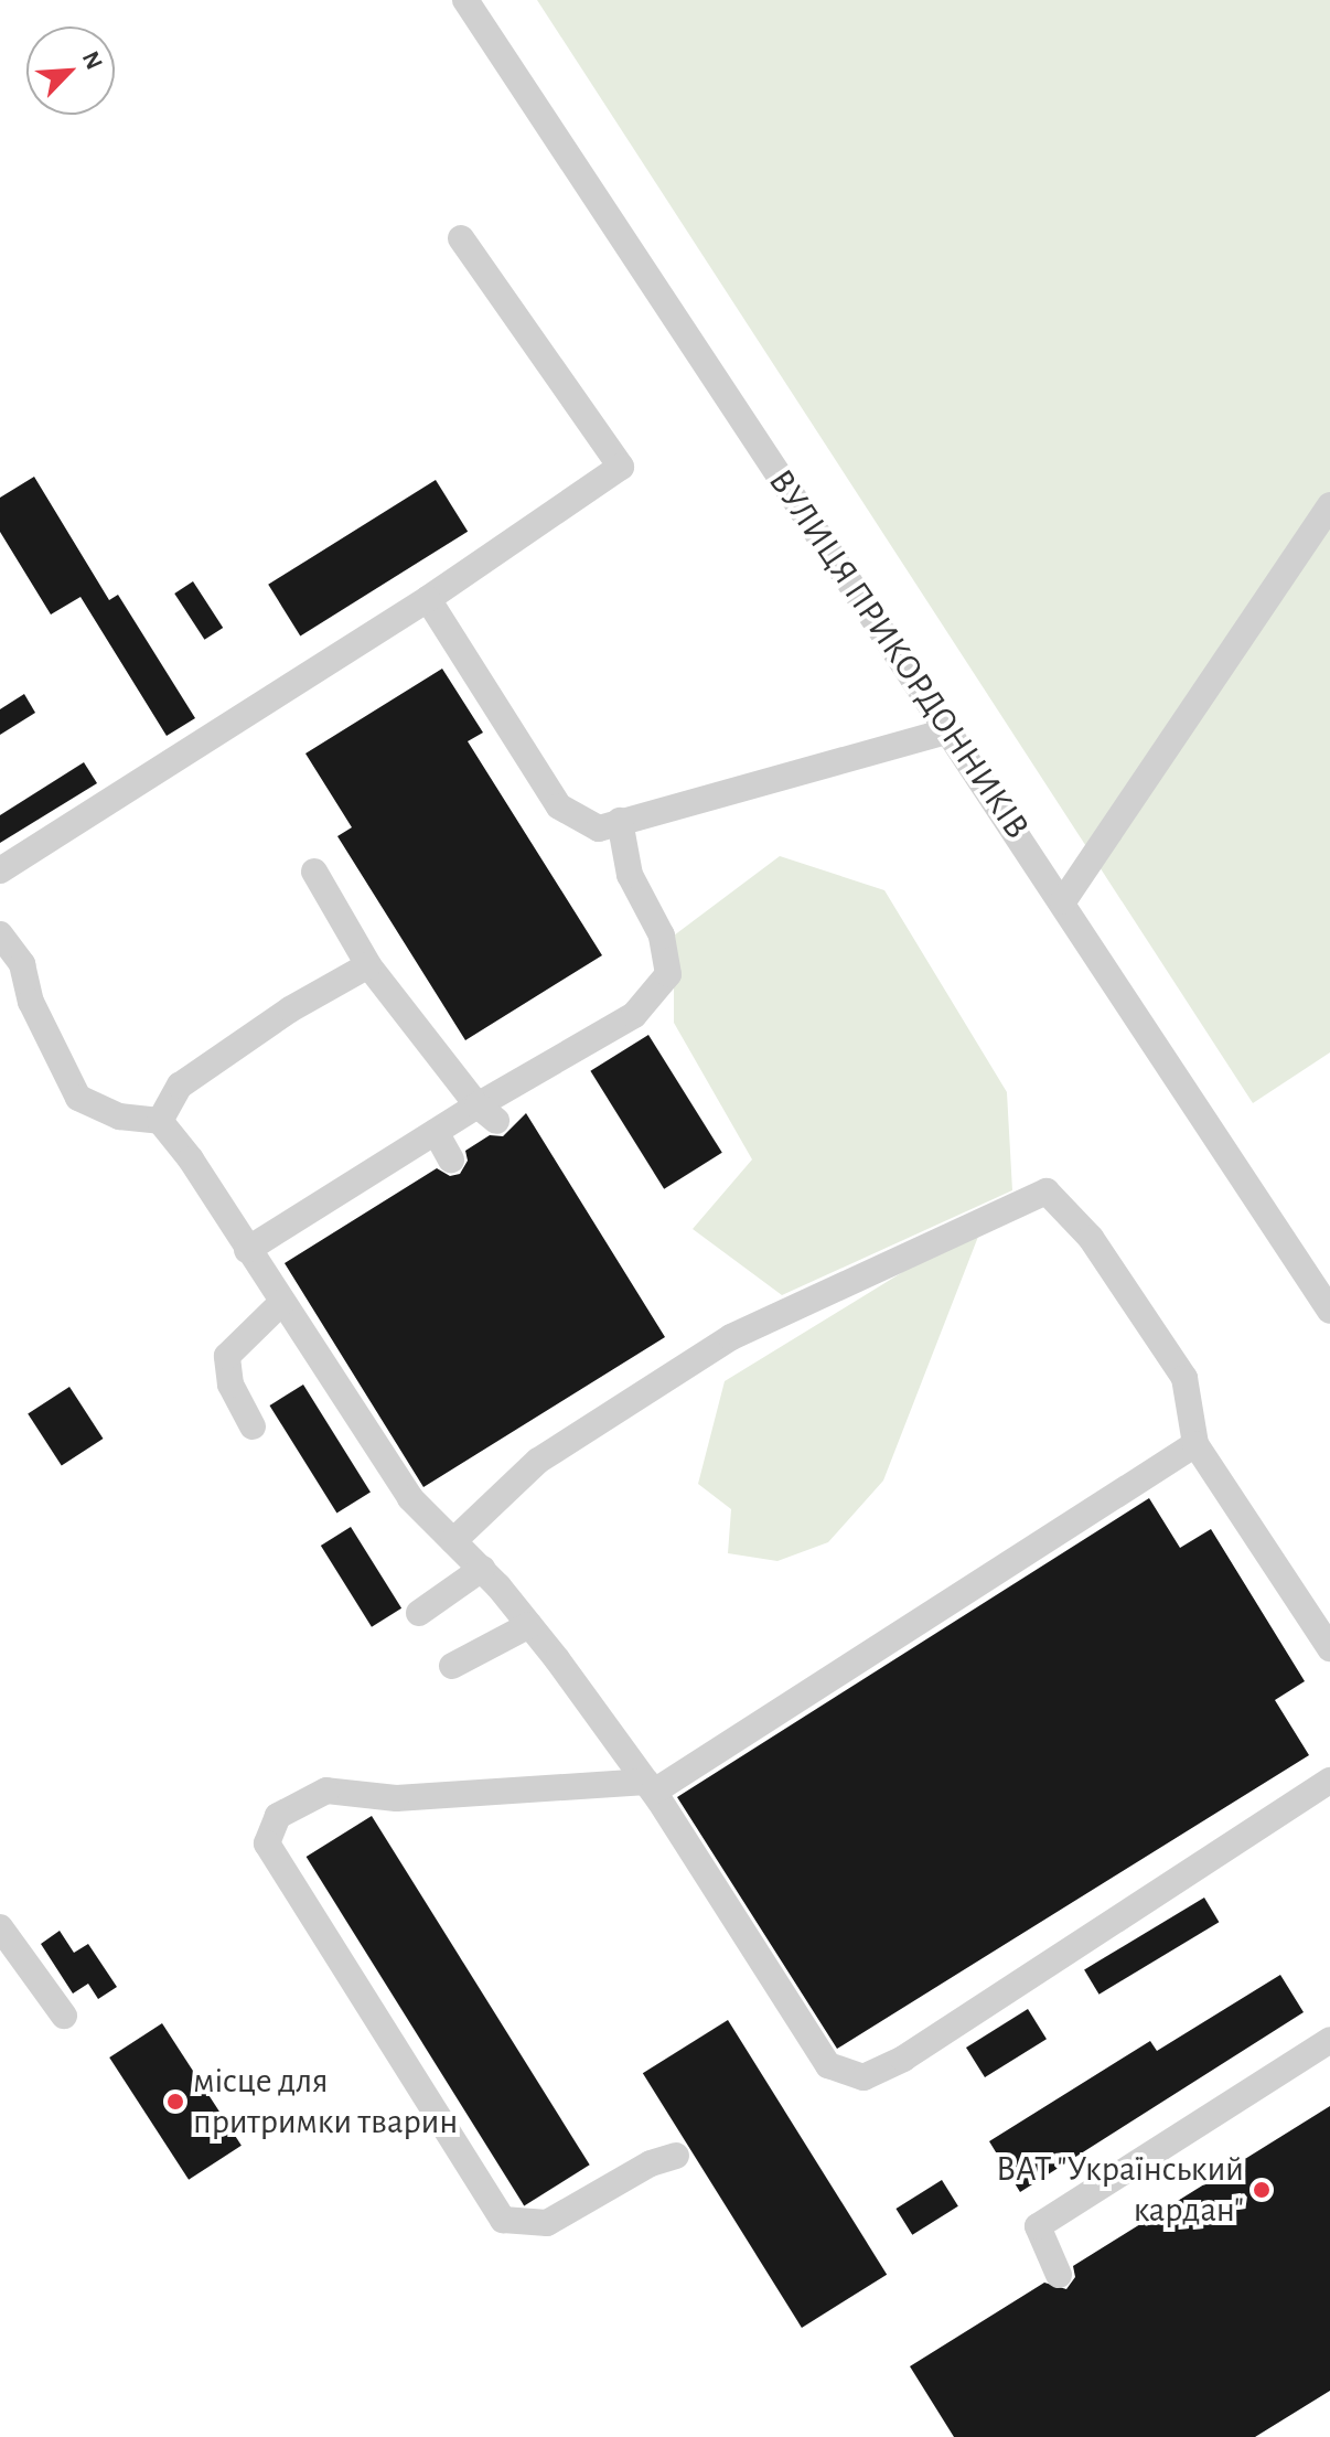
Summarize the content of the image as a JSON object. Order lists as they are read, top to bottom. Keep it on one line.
{"streets":{"street":["ВУЛИЦЯ ПРИКОРДОННИКІВ"]},"places":["місце для притримки тварин","ВАТ \"Український кардан\""],"north":"top right"}
